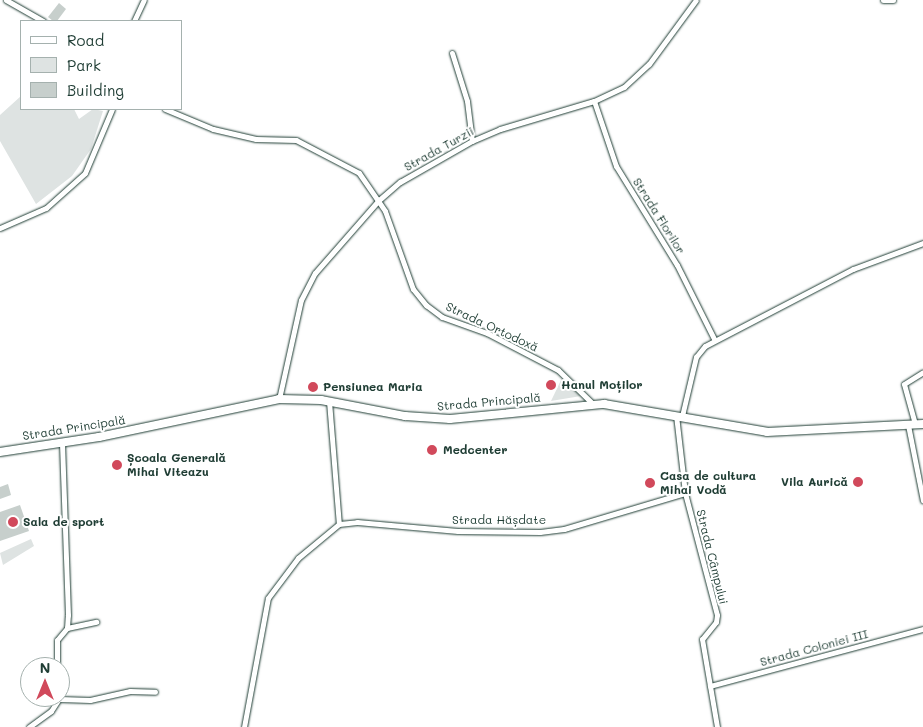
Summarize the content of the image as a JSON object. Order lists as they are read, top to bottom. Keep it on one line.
{"streets":{"main road":["Strada Principală"],"street":["Strada Turzii","Strada Florilor","Strada Ortodoxă","Strada Hășdate","Strada Câmpului","Strada Coloniei III"]},"crossings":[["Strada Turzii","Strada Florilor"],["Strada Turzii","Strada Ortodoxă"],["Strada Turzii","Strada Principală"],["Strada Ortodoxă","Strada Principală"],["Strada Principală","Strada Câmpului"],["Strada Hășdate","Strada Câmpului"],["Strada Câmpului","Strada Coloniei III"]],"places":["Hanul Moților","Pensiunea Maria","Medcenter","Școala Generală Mihai Viteazu","Vila Aurică","Casa de cultura Mihai Vodă","Sala de sport"],"legend":["Road","Park","Building"],"north":"top"}
